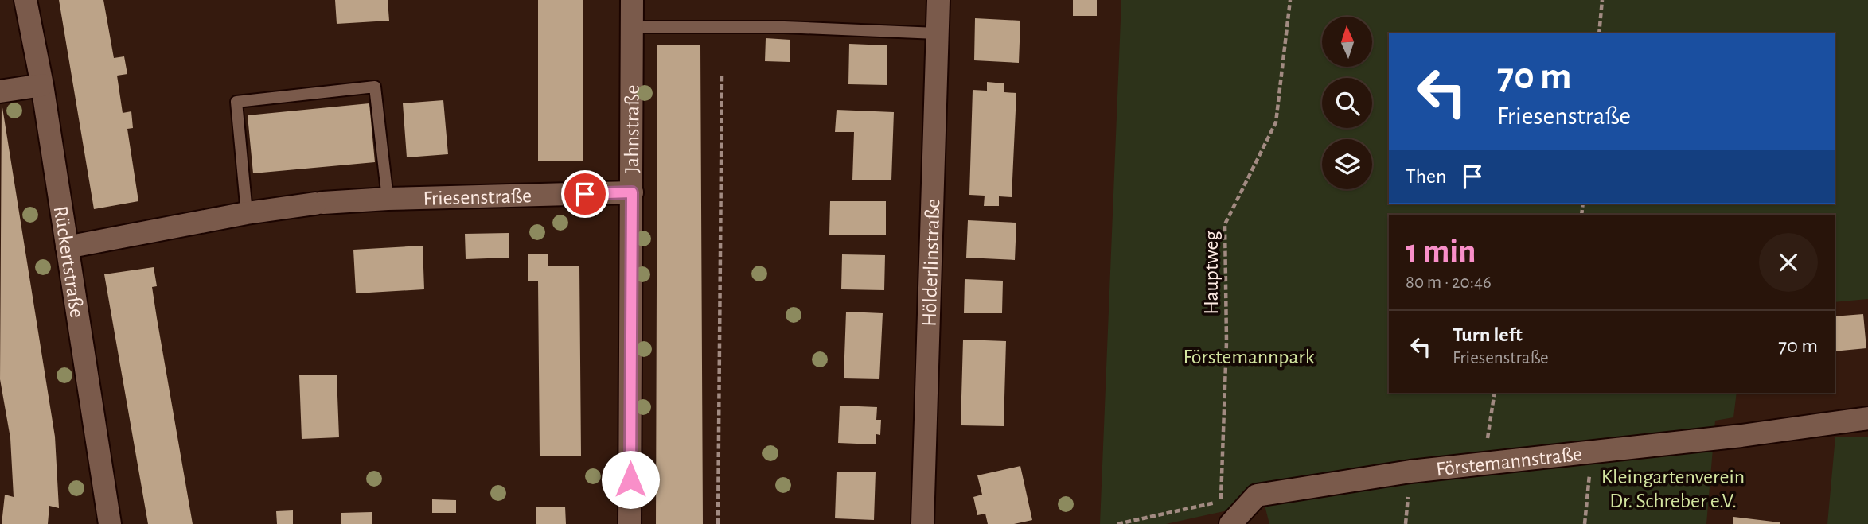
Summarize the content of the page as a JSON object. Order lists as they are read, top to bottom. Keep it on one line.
{"streets":{"street":["Jahnstraße","Friesenstraße","Rückertstraße","Hölderlinstraße","Förstemannstraße"],"path":["Hauptweg"]},"crossings":[["Jahnstraße","Friesenstraße"],["Friesenstraße","Rückertstraße"]],"parks":["Förstemannpark","Kleingartenverein Dr. Schreber e.V."],"north":"top","page":{"turn":["70 m","Friesenstraße"],"then":"Then","heading":["1 min","80 m · 20:46"],"list":[{"name":"Turn left","note":"Friesenstraße","value":"70 m"}]}}
